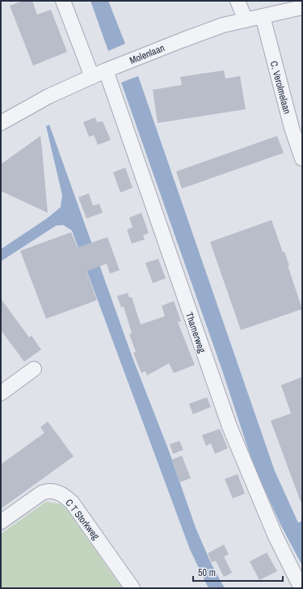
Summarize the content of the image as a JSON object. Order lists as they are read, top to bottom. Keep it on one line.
{"streets":{"street":["Molenlaan","C. Verolmelaan","Thamerweg","C T Storkweg"]},"crossings":[["Molenlaan","C. Verolmelaan"],["Molenlaan","Thamerweg"]],"scale_bar":"50 m"}
